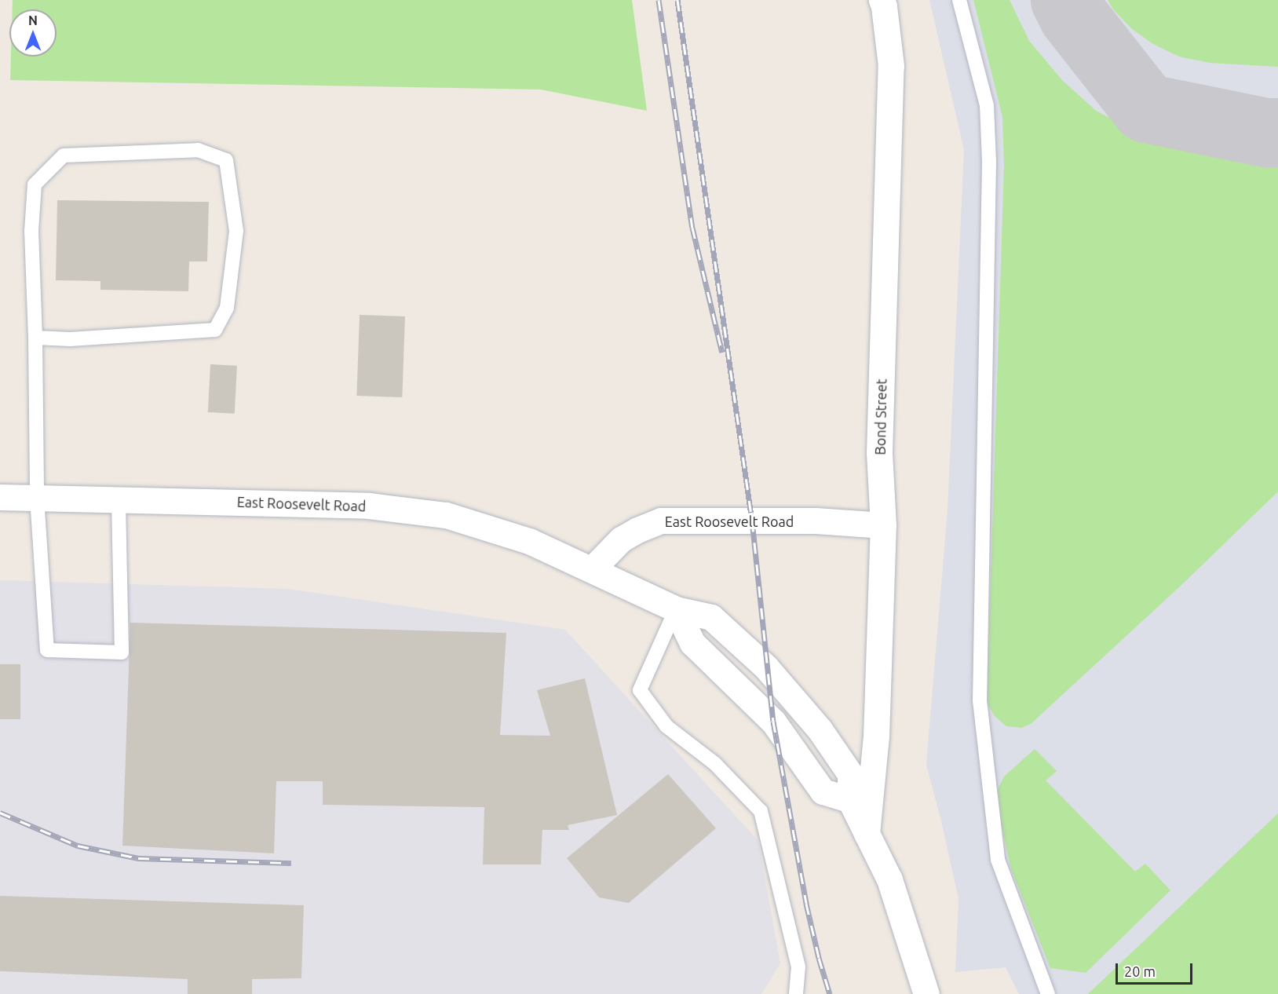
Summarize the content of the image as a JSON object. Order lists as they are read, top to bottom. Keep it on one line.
{"streets":{"main road":["Bond Street","East Roosevelt Road"]},"crossings":[["Bond Street","East Roosevelt Road"]],"scale_bar":"20 m","north":"top"}
